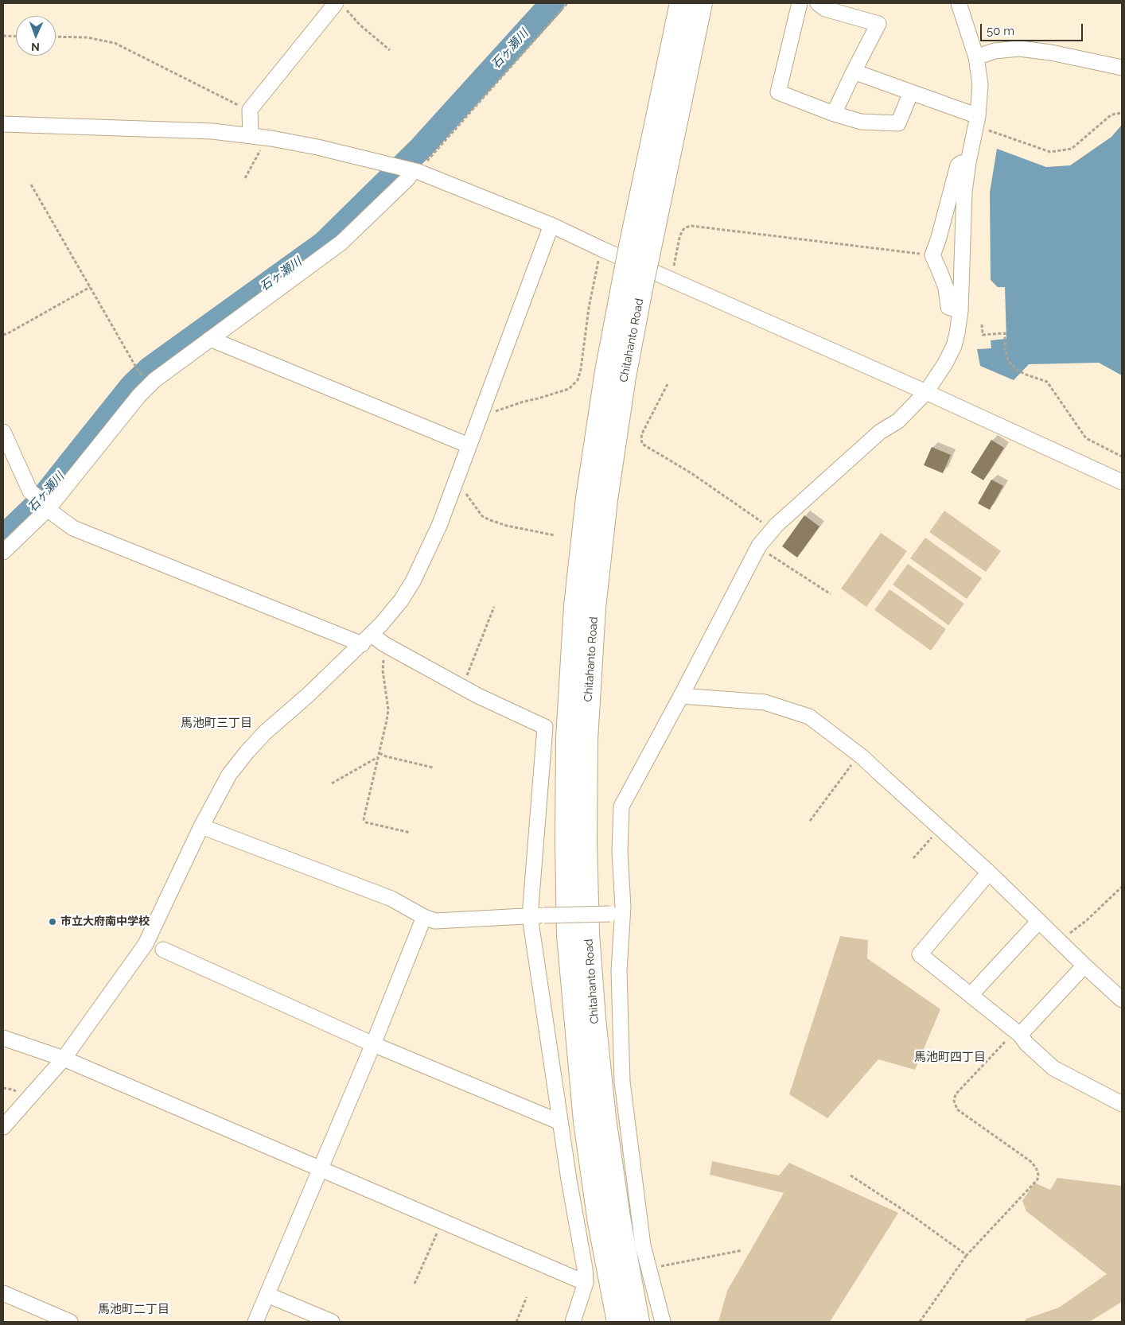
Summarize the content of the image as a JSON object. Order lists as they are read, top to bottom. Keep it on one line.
{"streets":{"highway":["Chitahanto Road"]},"districts":["馬池町三丁目","馬池町四丁目","馬池町二丁目"],"water":["石ヶ瀬川"],"places":["市立大府南中学校"],"scale_bar":"50 m","north":"bottom"}
